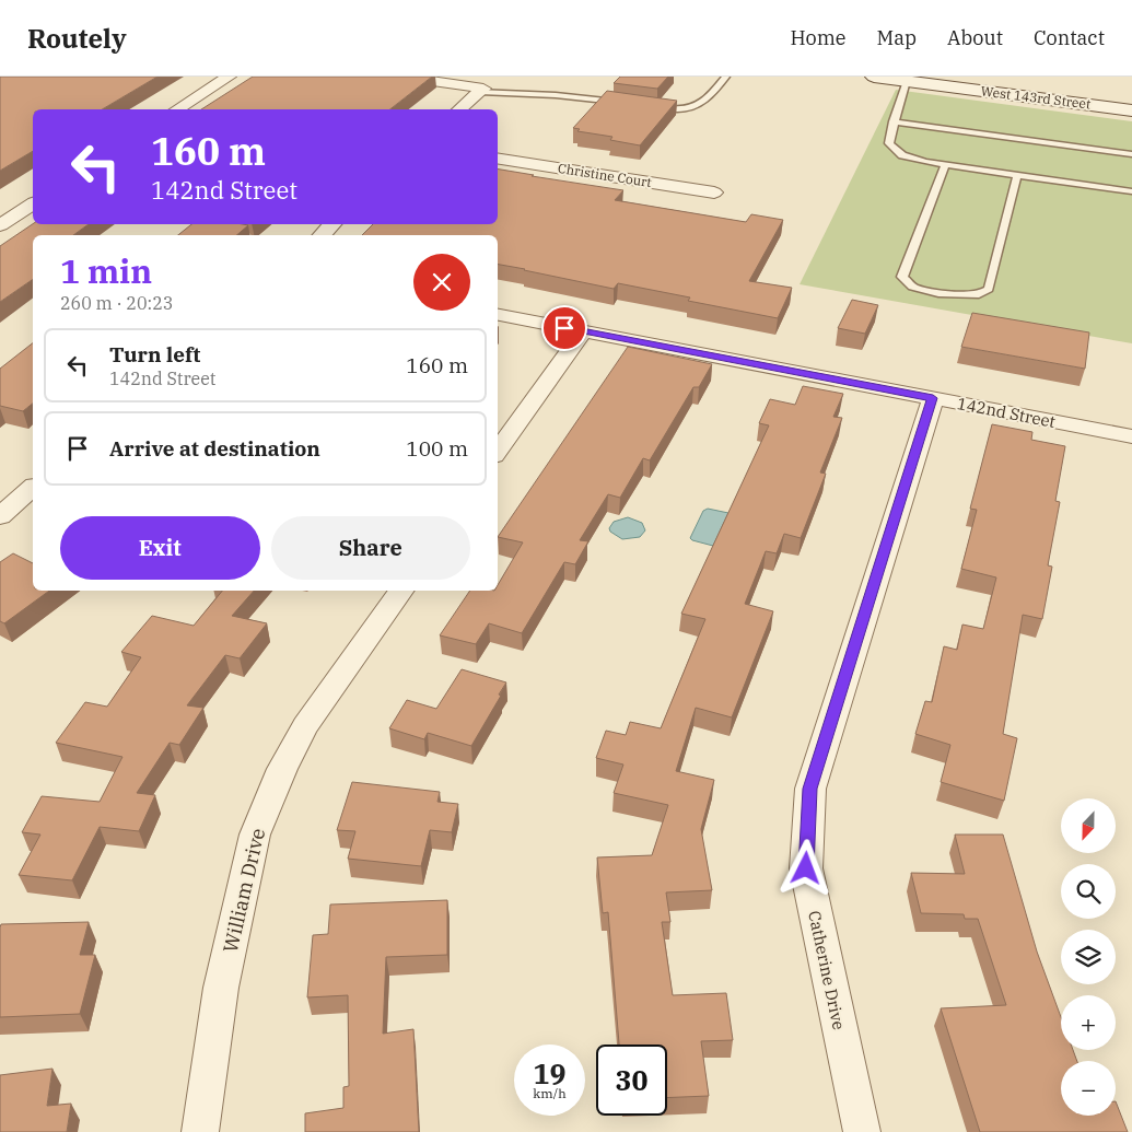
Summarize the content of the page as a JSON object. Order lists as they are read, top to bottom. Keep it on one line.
{"streets":{"main road":["West 143rd Street"],"street":["Christine Court","142nd Street","William Drive","Catherine Drive"]},"crossings":[["142nd Street","Catherine Drive"]],"north":"bottom","page":{"header":"Routely","nav":["Home","Map","About","Contact"],"turn":["160 m","142nd Street"],"heading":["1 min","260 m · 20:23"],"list":[{"name":"Turn left","note":"142nd Street","value":"160 m"},{"name":"Arrive at destination","value":"100 m"}],"buttons":["Exit","Share"],"map_buttons":["+","−"],"speed":"19 km/h","limit":"30"}}
